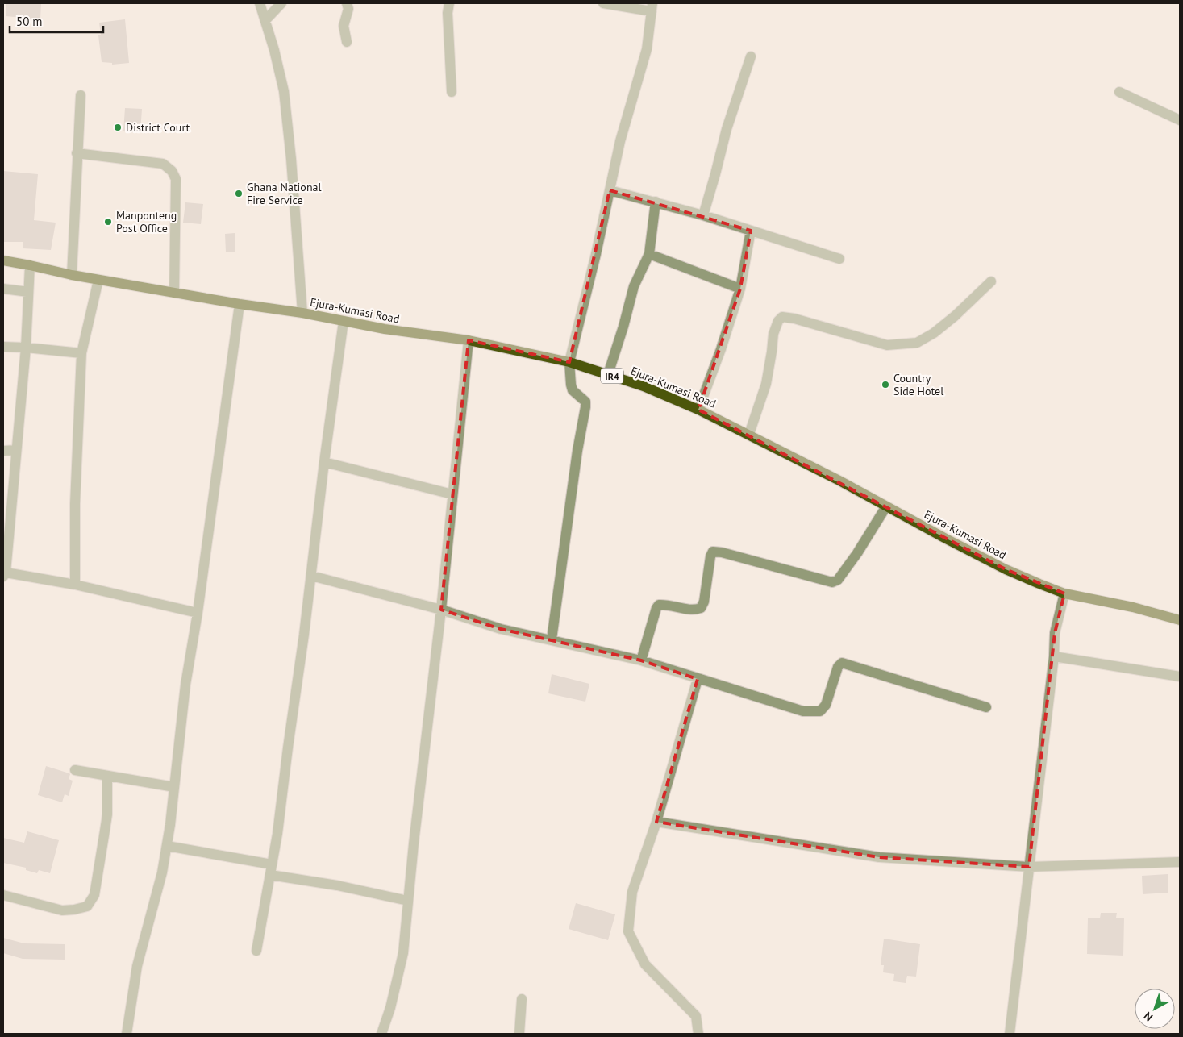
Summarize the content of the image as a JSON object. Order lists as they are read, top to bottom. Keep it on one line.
{"streets":{"main road":["Ejura-Kumasi Road","IR4"]},"places":["District Court","Ghana National Fire Service","Manponteng Post Office","Country Side Hotel"],"scale_bar":"50 m","north":"bottom left"}
